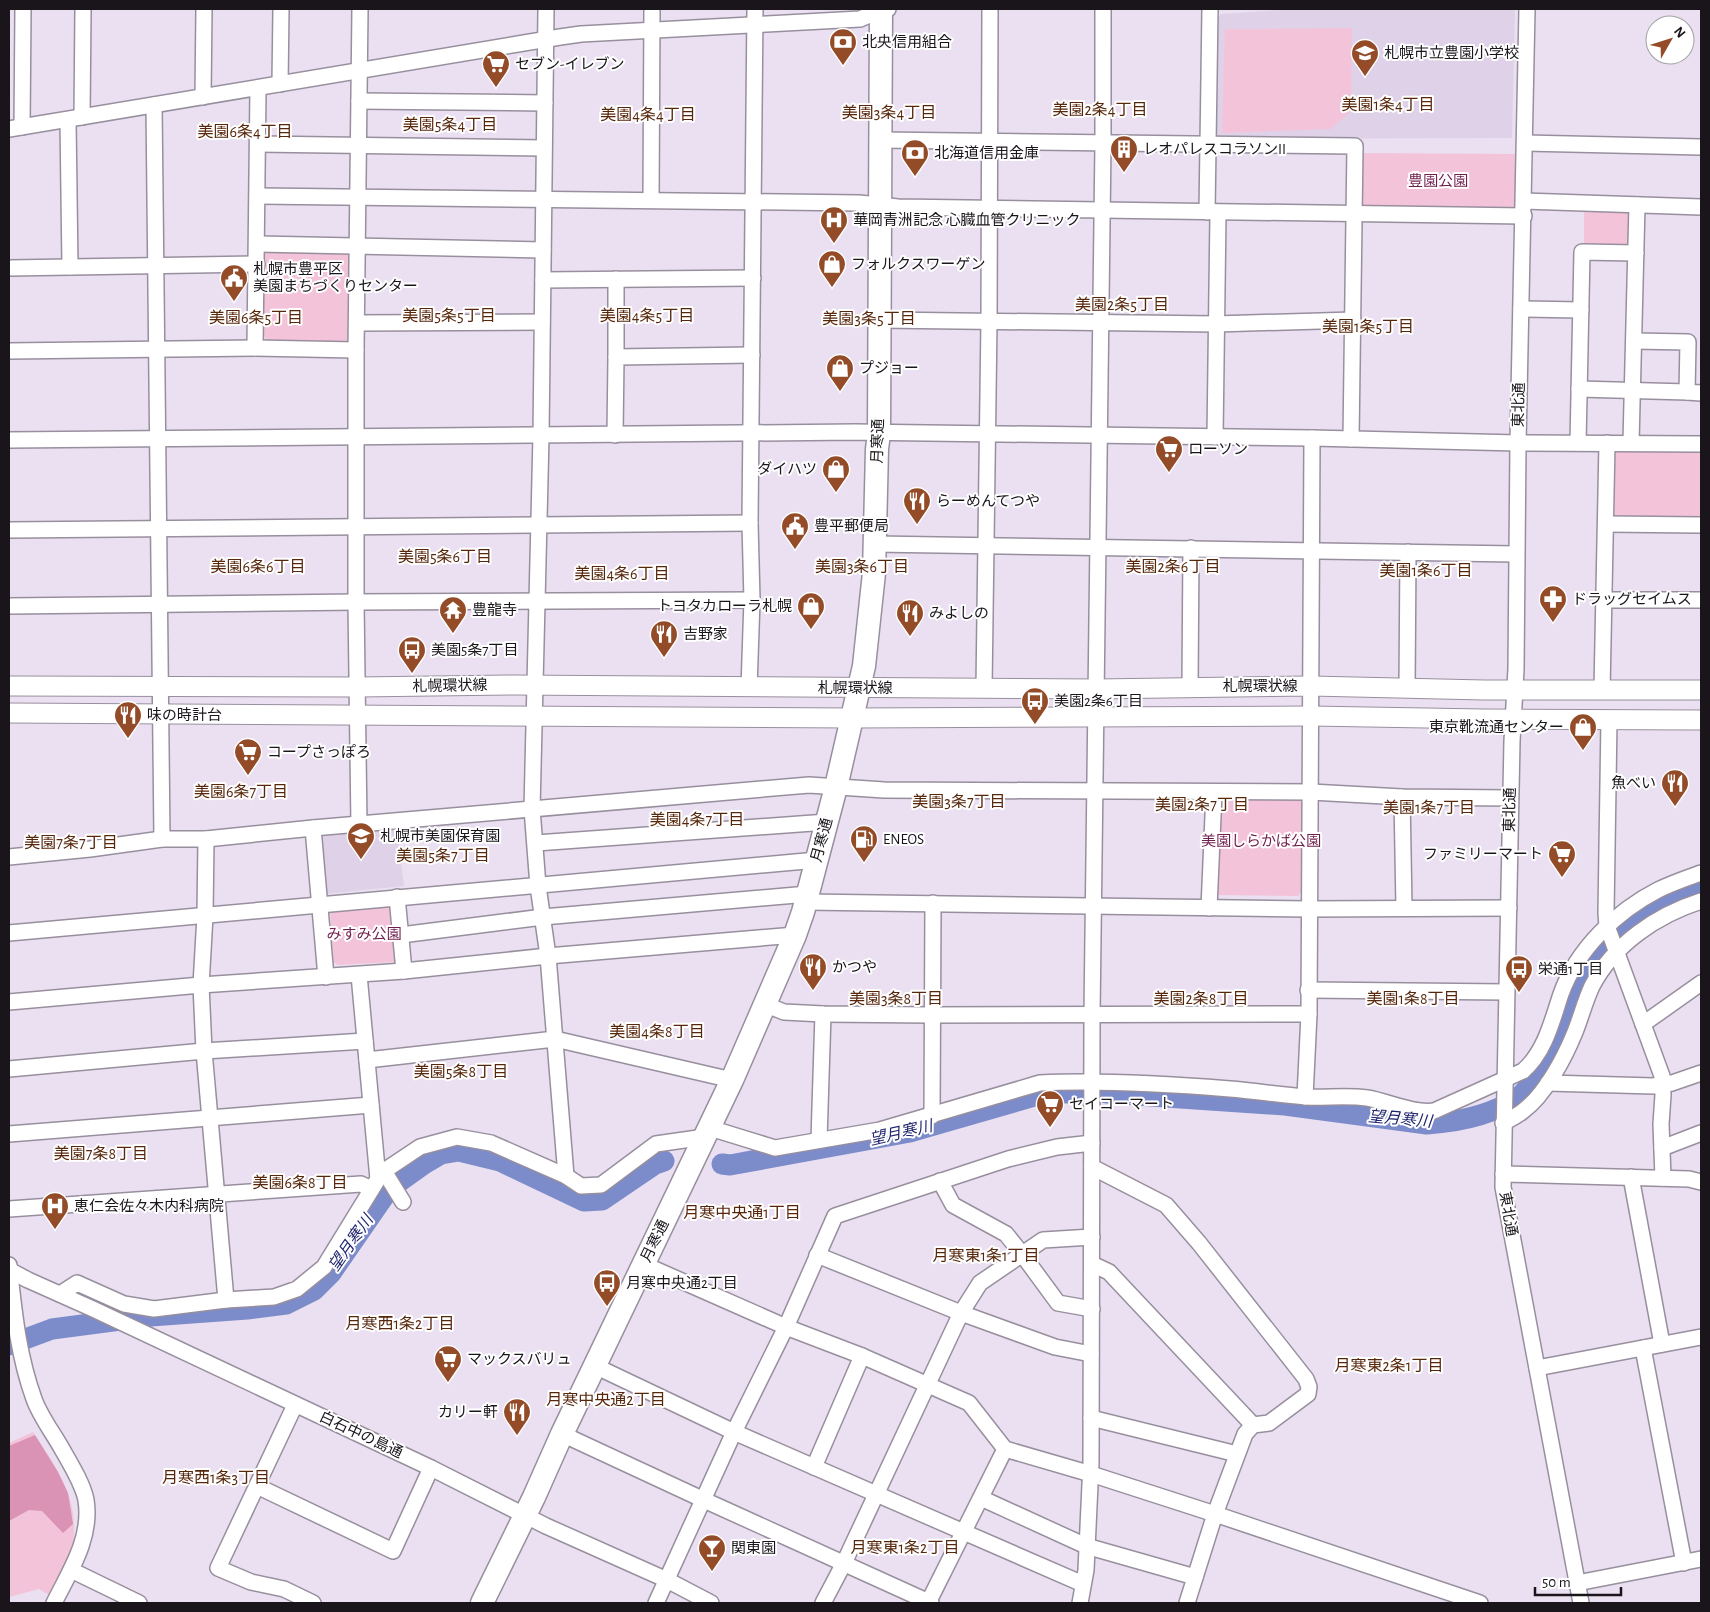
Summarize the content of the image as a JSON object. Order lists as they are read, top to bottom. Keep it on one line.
{"streets":{"highway":["月寒通"],"main road":["札幌環状線"],"street":["東北通","白石中の島通"]},"crossings":[["東北通","札幌環状線"],["月寒通","札幌環状線"],["月寒通","白石中の島通"]],"districts":["美園1条4丁目","美園2条4丁目","美園3条4丁目","美園4条4丁目","美園5条4丁目","美園6条4丁目","美園2条5丁目","美園5条5丁目","美園4条5丁目","美園6条5丁目","美園3条5丁目","美園1条5丁目","美園5条6丁目","美園6条6丁目","美園3条6丁目","美園2条6丁目","美園1条6丁目","美園4条6丁目","美園6条7丁目","美園3条7丁目","美園2条7丁目","美園1条7丁目","美園4条7丁目","美園7条7丁目","美園5条7丁目","美園3条8丁目","美園2条8丁目","美園1条8丁目","美園4条8丁目","美園5条8丁目","美園7条8丁目","美園6条8丁目","月寒中央通1丁目","月寒東1条1丁目","月寒西1条2丁目","月寒東2条1丁目","月寒中央通2丁目","月寒西1条3丁目","月寒東1条2丁目"],"water":["望月寒川"],"parks":["豊園公園","美園しらかば公園","みすみ公園"],"places":{"bank":["北央信用組合","北海道信用金庫"],"school or university":["札幌市立豊園小学校","札幌市美園保育園"],"supermarket":["セブン-イレブン","ローソン","コープさっぽろ","ファミリーマート","セイコーマート","マックスバリュ"],"building":["レオパレスコラソンII"],"hospital":["華岡青洲記念 心臓血管クリニック","恵仁会佐々木内科病院"],"shop":["フォルクスワーゲン","プジョー","ダイハツ","トヨタカローラ札幌","東京靴流通センター"],"public building":["札幌市豊平区 美園まちづくりセンター","豊平郵便局"],"restaurant":["らーめんてつや","みよしの","吉野家","味の時計台","魚べい","かつや","カリー軒"],"pharmacy":["ドラッグセイムス"],"temple":["豊龍寺"],"bus stop":["美園5条7丁目","美園2条6丁目","栄通1丁目","月寒中央通2丁目"],"fuel station":["ENEOS"],"bar":["関東園"]},"scale_bar":"50 m","north":"top right"}
